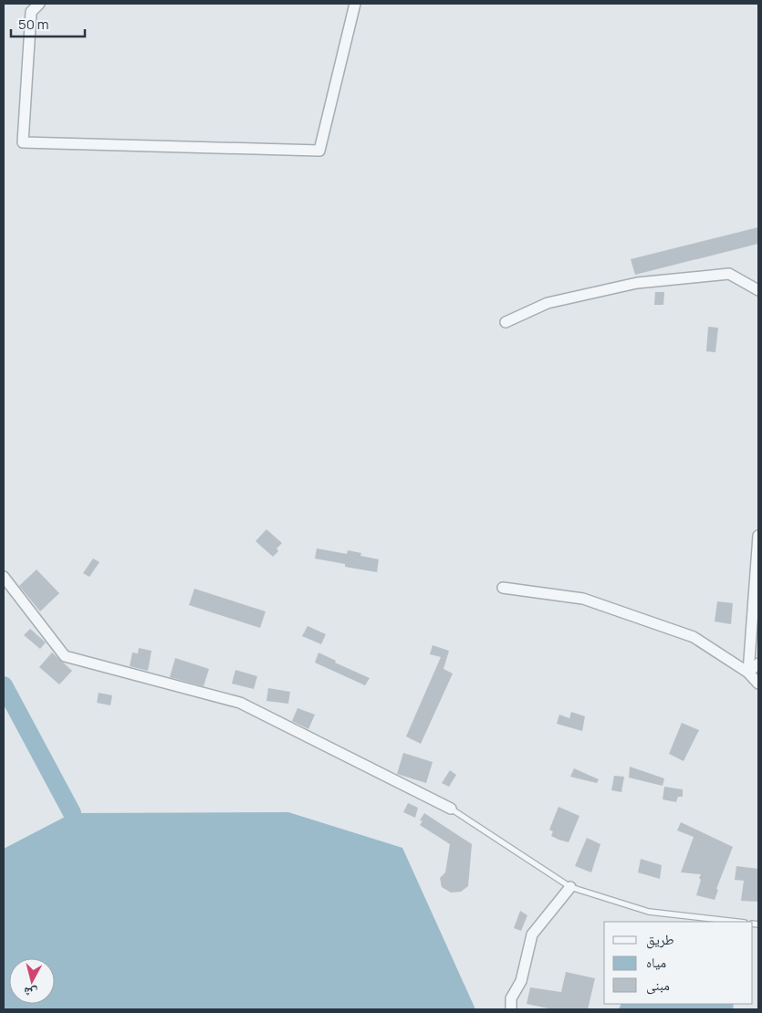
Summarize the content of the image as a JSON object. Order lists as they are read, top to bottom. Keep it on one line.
{"legend":["طريق","مياه","مبنى"],"scale_bar":"50 m","north":"bottom"}
